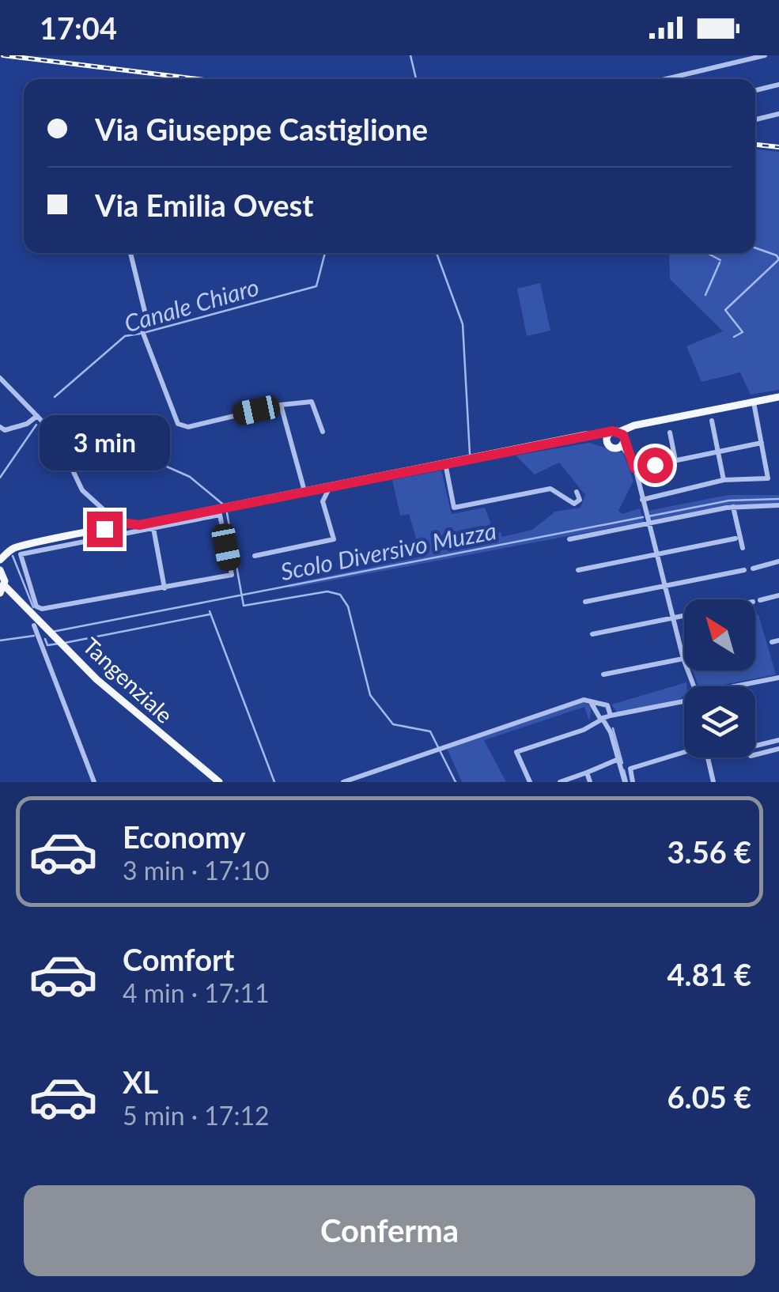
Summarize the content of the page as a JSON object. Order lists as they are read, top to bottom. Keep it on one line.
{"streets":{"main road":["Tangenziale"]},"water":["Canale Chiaro","Scolo Diversivo Muzza"],"north":"top left","page":{"status":"17:04","banner":["Via Giuseppe Castiglione","Via Emilia Ovest"],"bubble":"3 min","list":[{"name":"Economy","note":"3 min · 17:10","value":"3.56 €"},{"name":"Comfort","note":"4 min · 17:11","value":"4.81 €"},{"name":"XL","note":"5 min · 17:12","value":"6.05 €"}],"buttons":"Conferma"}}
